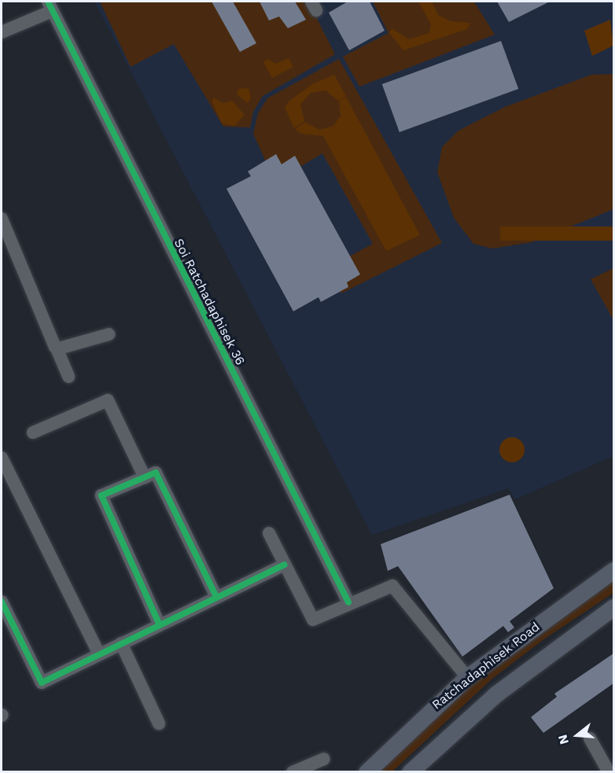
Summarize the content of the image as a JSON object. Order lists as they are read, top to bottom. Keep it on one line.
{"streets":{"main road":["Ratchadaphisek Road"],"street":["Soi Ratchadaphisek 36"]},"north":"left"}
